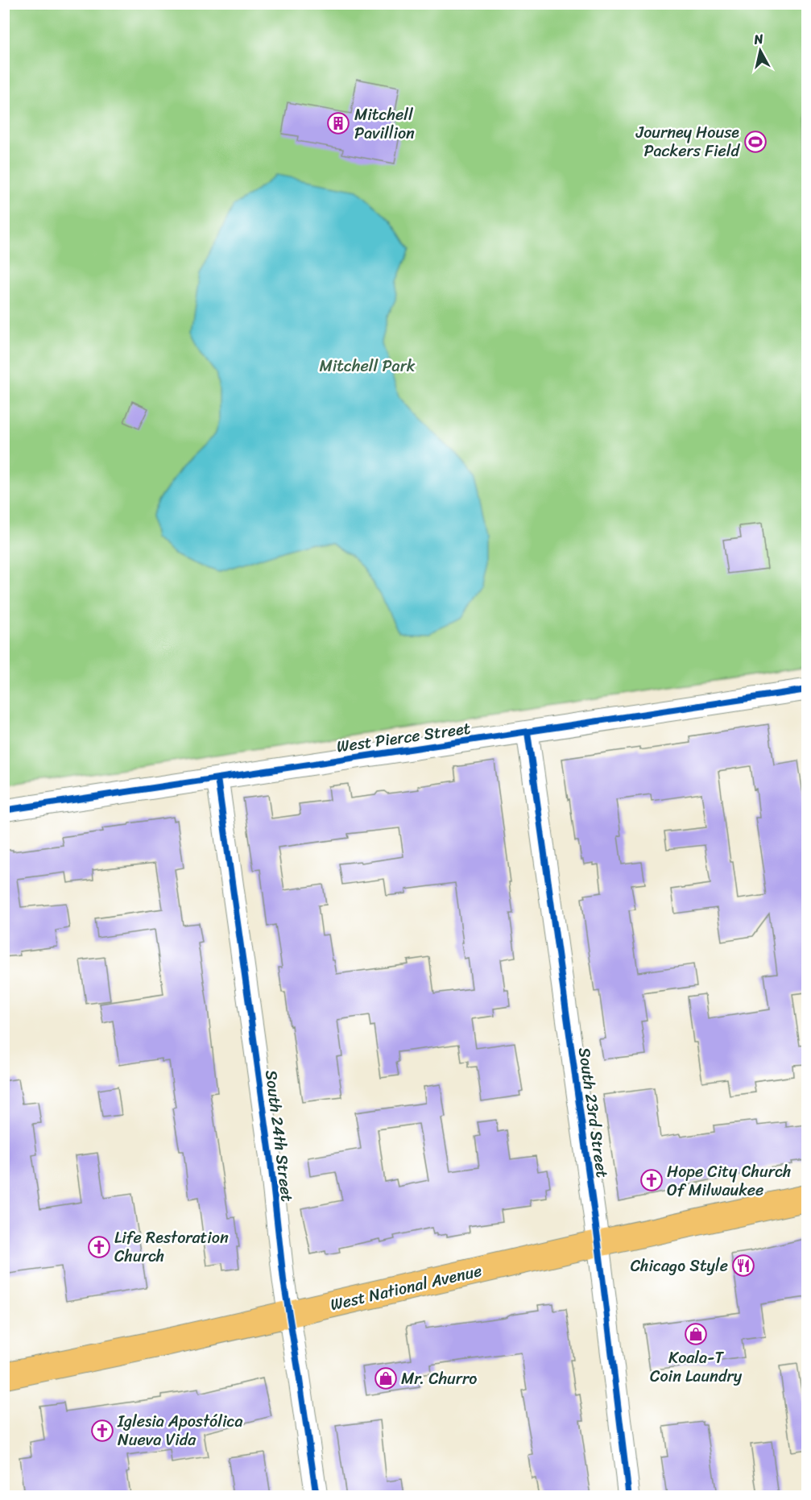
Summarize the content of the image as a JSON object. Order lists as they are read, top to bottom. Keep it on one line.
{"streets":{"main road":["West National Avenue"],"street":["West Pierce Street","South 23rd Street","South 24th Street"]},"crossings":[["West Pierce Street","South 23rd Street"],["West Pierce Street","South 24th Street"],["South 23rd Street","West National Avenue"],["South 24th Street","West National Avenue"]],"parks":["Mitchell Park"],"places":{"building":["Mitchell Pavillion"],"sports":["Journey House Packers Field"],"church":["Hope City Church Of Milwaukee","Life Restoration Church","Iglesia Apostólica Nueva Vida"],"restaurant":["Chicago Style"],"shop":["Koala-T Coin Laundry","Mr. Churro"]},"north":"top"}
